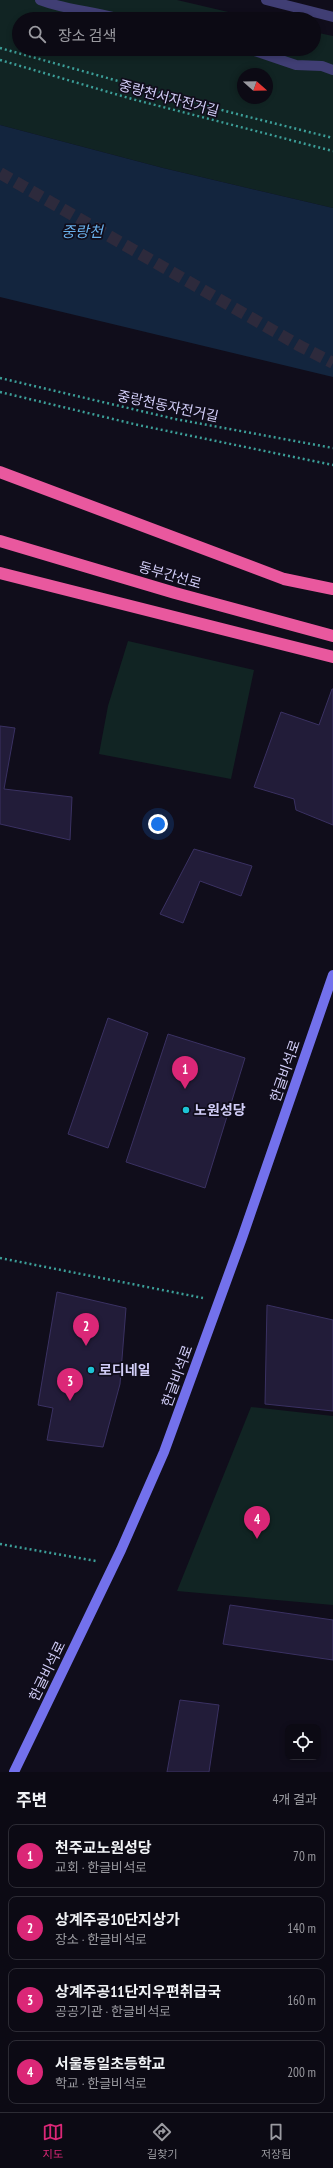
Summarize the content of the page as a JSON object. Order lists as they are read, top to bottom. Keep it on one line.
{"streets":{"highway":["동부간선로"],"main road":["한글비석로"],"path":["중랑천서자전거길","중랑천동자전거길"]},"water":["중랑천"],"places":["노원성당","로디네일"],"north":"right","page":{"search":"장소 검색","pins":["1","2","3","4"],"heading":["주변","4개 결과"],"list":[{"mark":"1","name":"천주교노원성당","note":"교회 · 한글비석로","value":"70 m"},{"mark":"2","name":"상계주공10단지상가","note":"장소 · 한글비석로","value":"140 m"},{"mark":"3","name":"상계주공11단지우편취급국","note":"공공기관 · 한글비석로","value":"160 m"},{"mark":"4","name":"서울동일초등학교","note":"학교 · 한글비석로","value":"200 m"}],"nav":["지도","길찾기","저장됨"]}}
